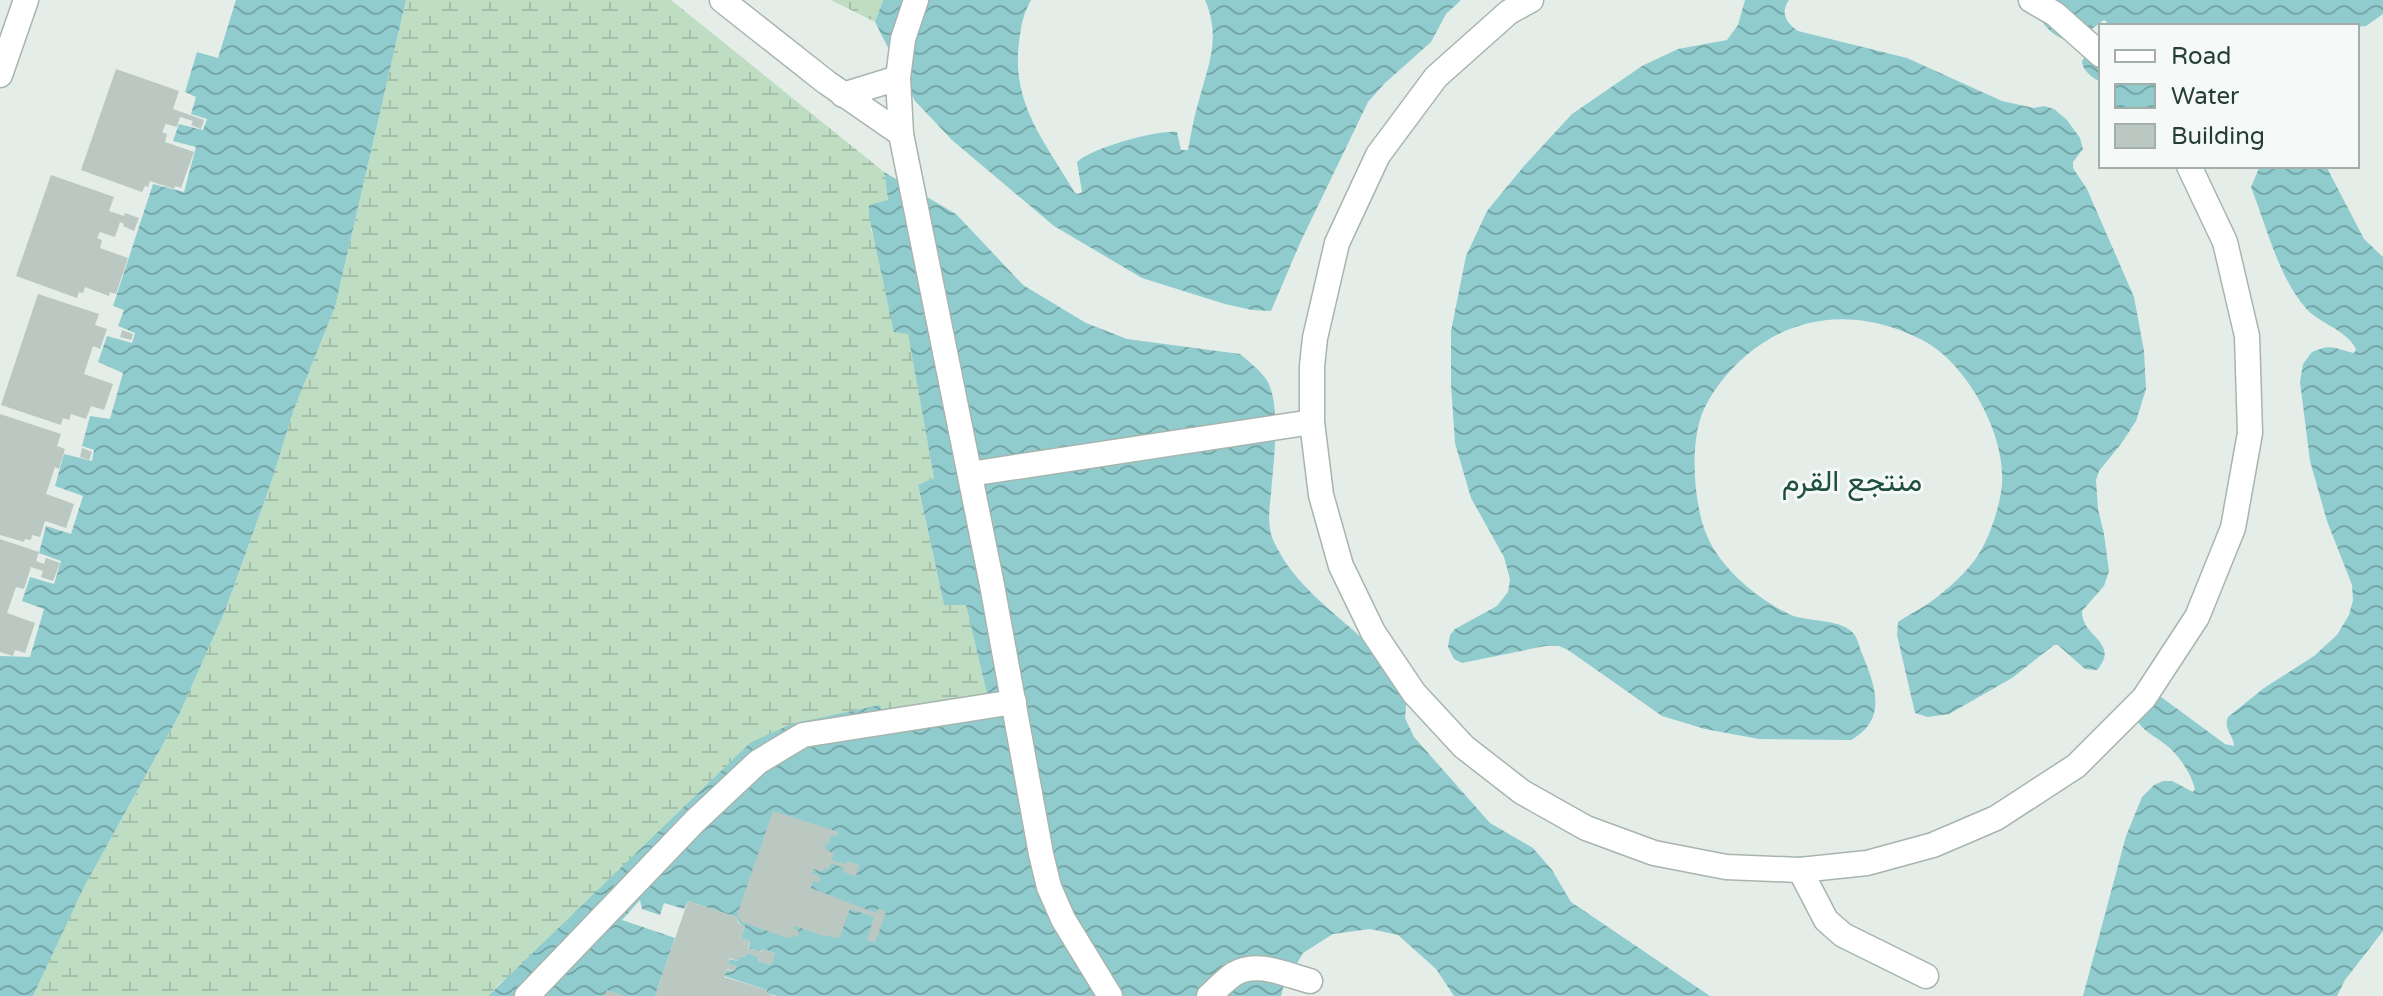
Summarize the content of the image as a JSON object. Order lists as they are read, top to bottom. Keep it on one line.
{"districts":["منتجع القرم"],"legend":["Road","Water","Building"]}
